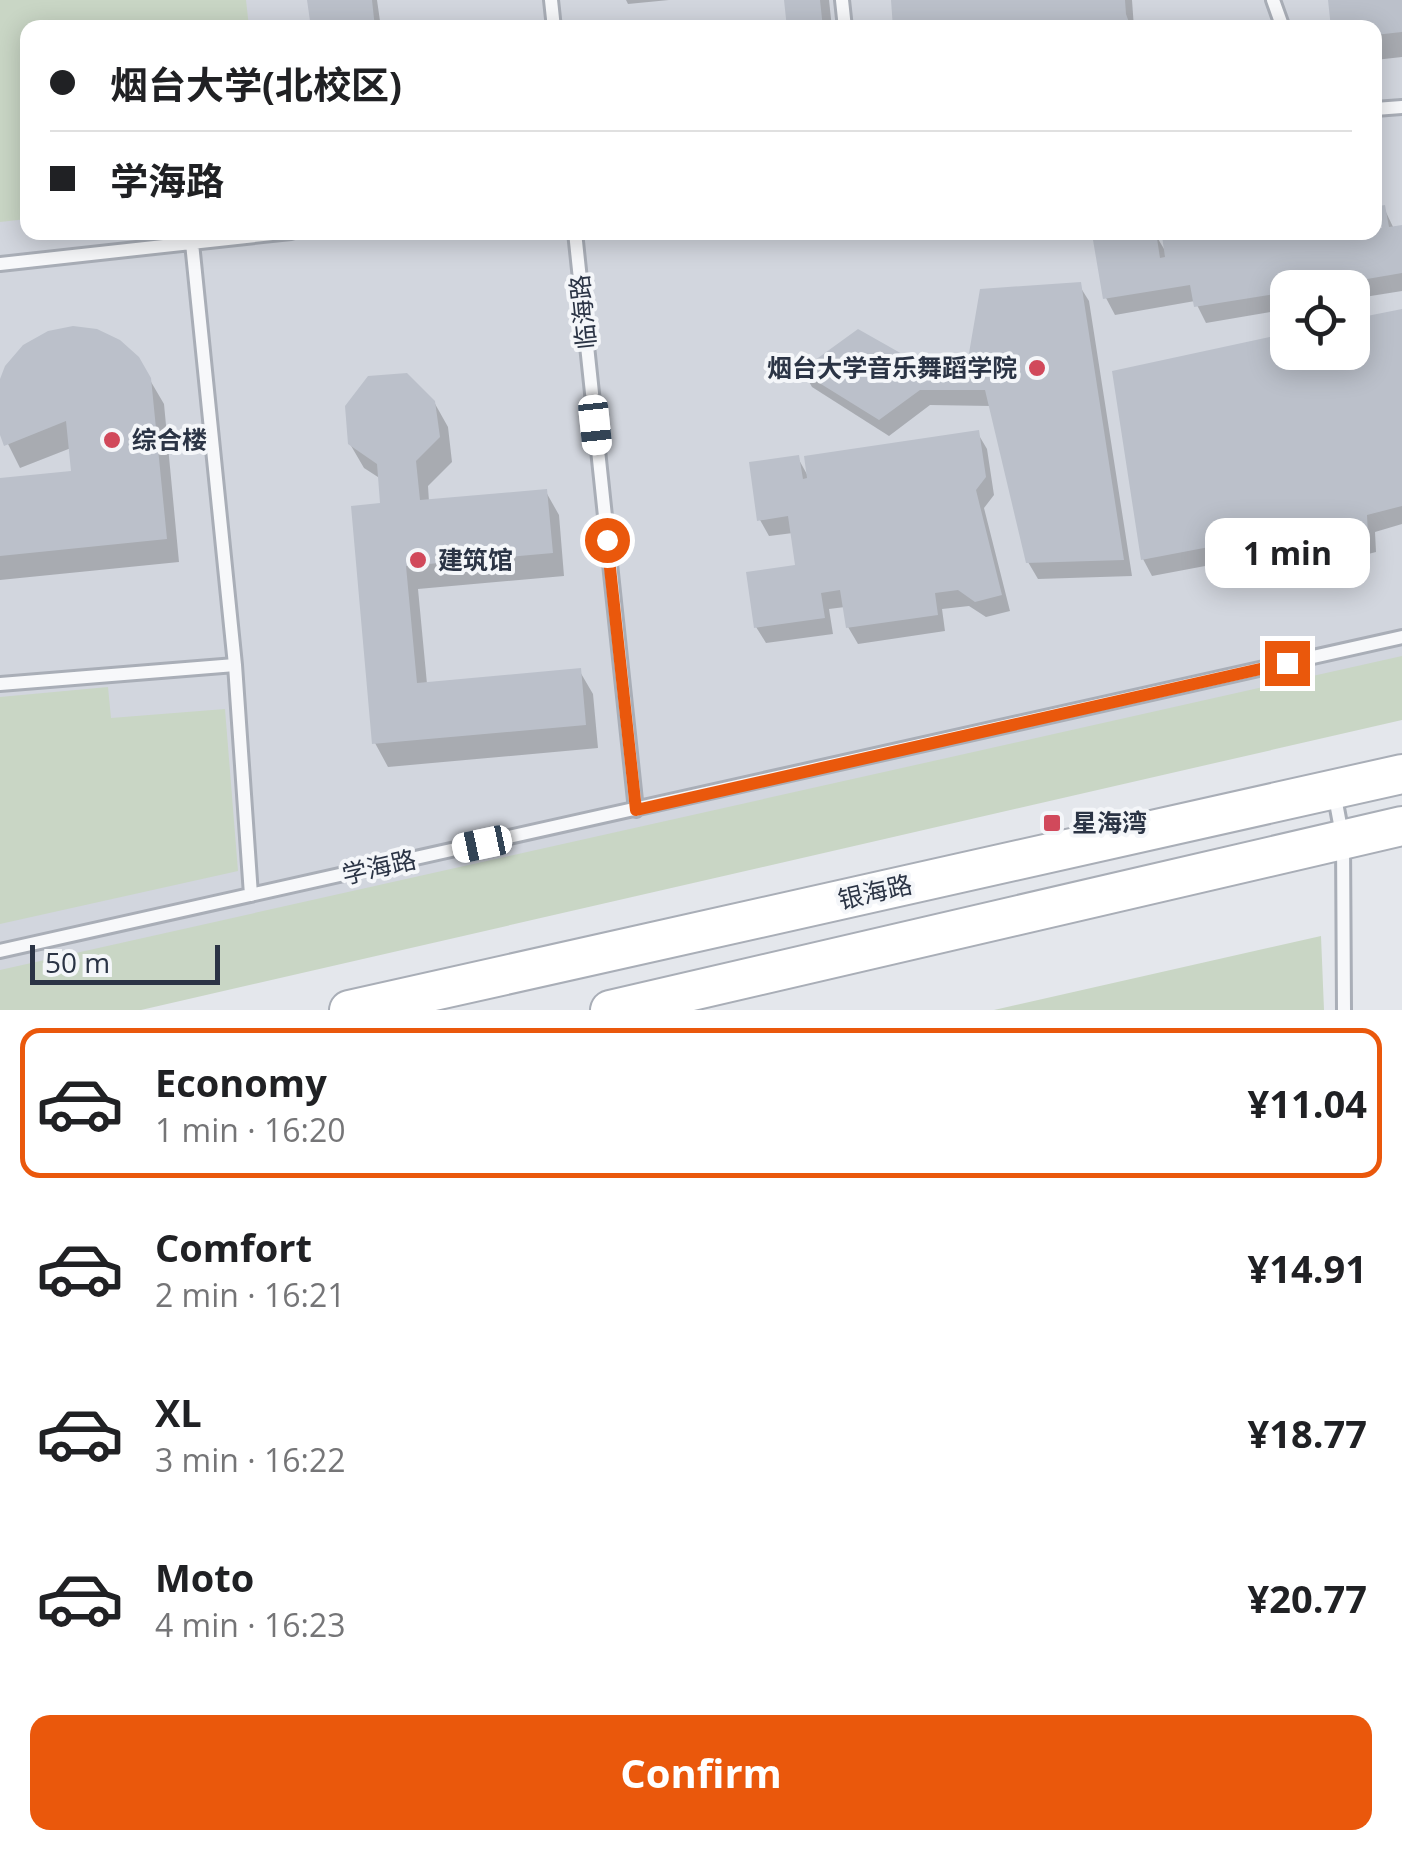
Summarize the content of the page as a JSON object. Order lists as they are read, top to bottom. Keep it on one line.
{"streets":{"main road":["银海路"],"lane":["临海路","学海路"]},"crossings":[["临海路","学海路"]],"places":{"other":["烟台大学音乐舞蹈学院","综合楼","建筑馆"],"transit":["星海湾"]},"scale_bar":"50 m","page":{"banner":["烟台大学(北校区)","学海路"],"bubble":"1 min","scale":"50 m","list":[{"name":"Economy","note":"1 min · 16:20","value":"¥11.04"},{"name":"Comfort","note":"2 min · 16:21","value":"¥14.91"},{"name":"XL","note":"3 min · 16:22","value":"¥18.77"},{"name":"Moto","note":"4 min · 16:23","value":"¥20.77"}],"buttons":"Confirm"}}
